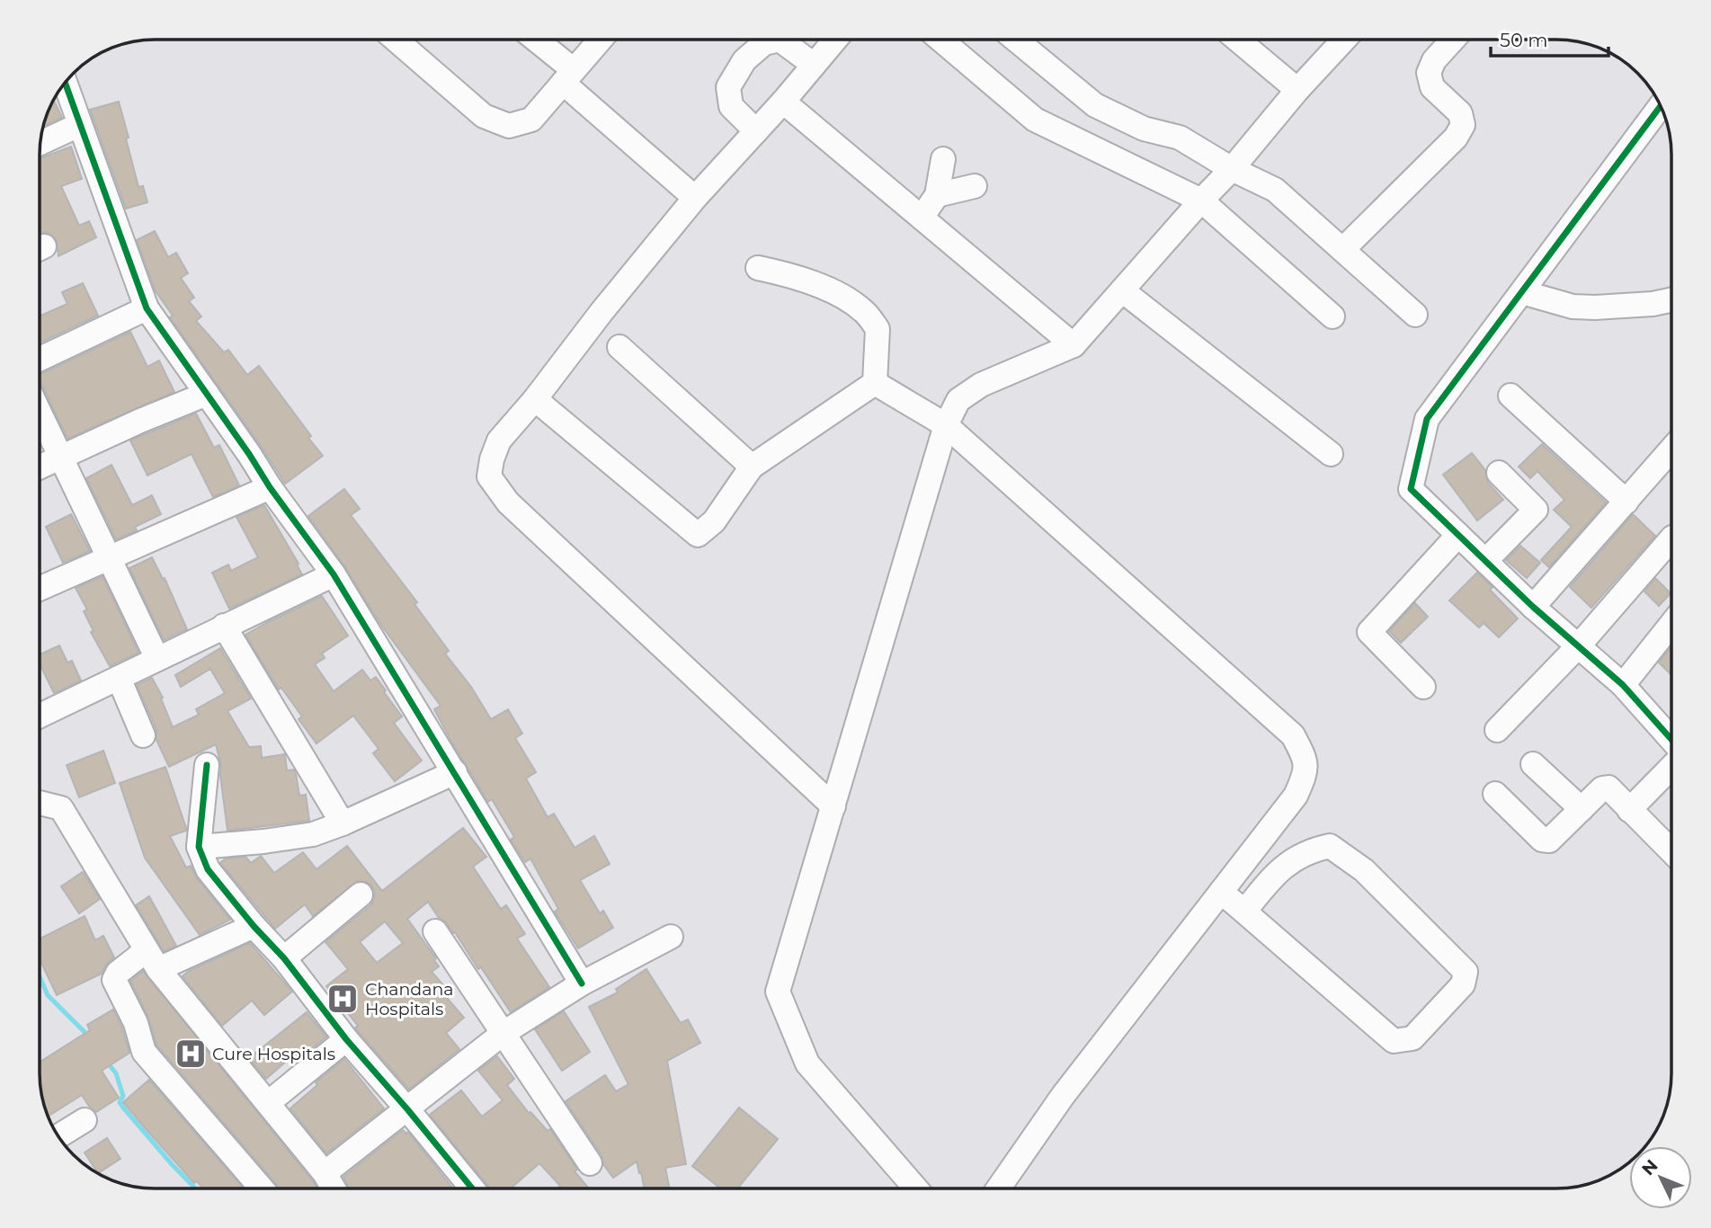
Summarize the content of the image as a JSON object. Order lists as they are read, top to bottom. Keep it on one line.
{"places":{"hospital":["Chandana Hospitals","Cure Hospitals"]},"scale_bar":"50 m","north":"top left"}
